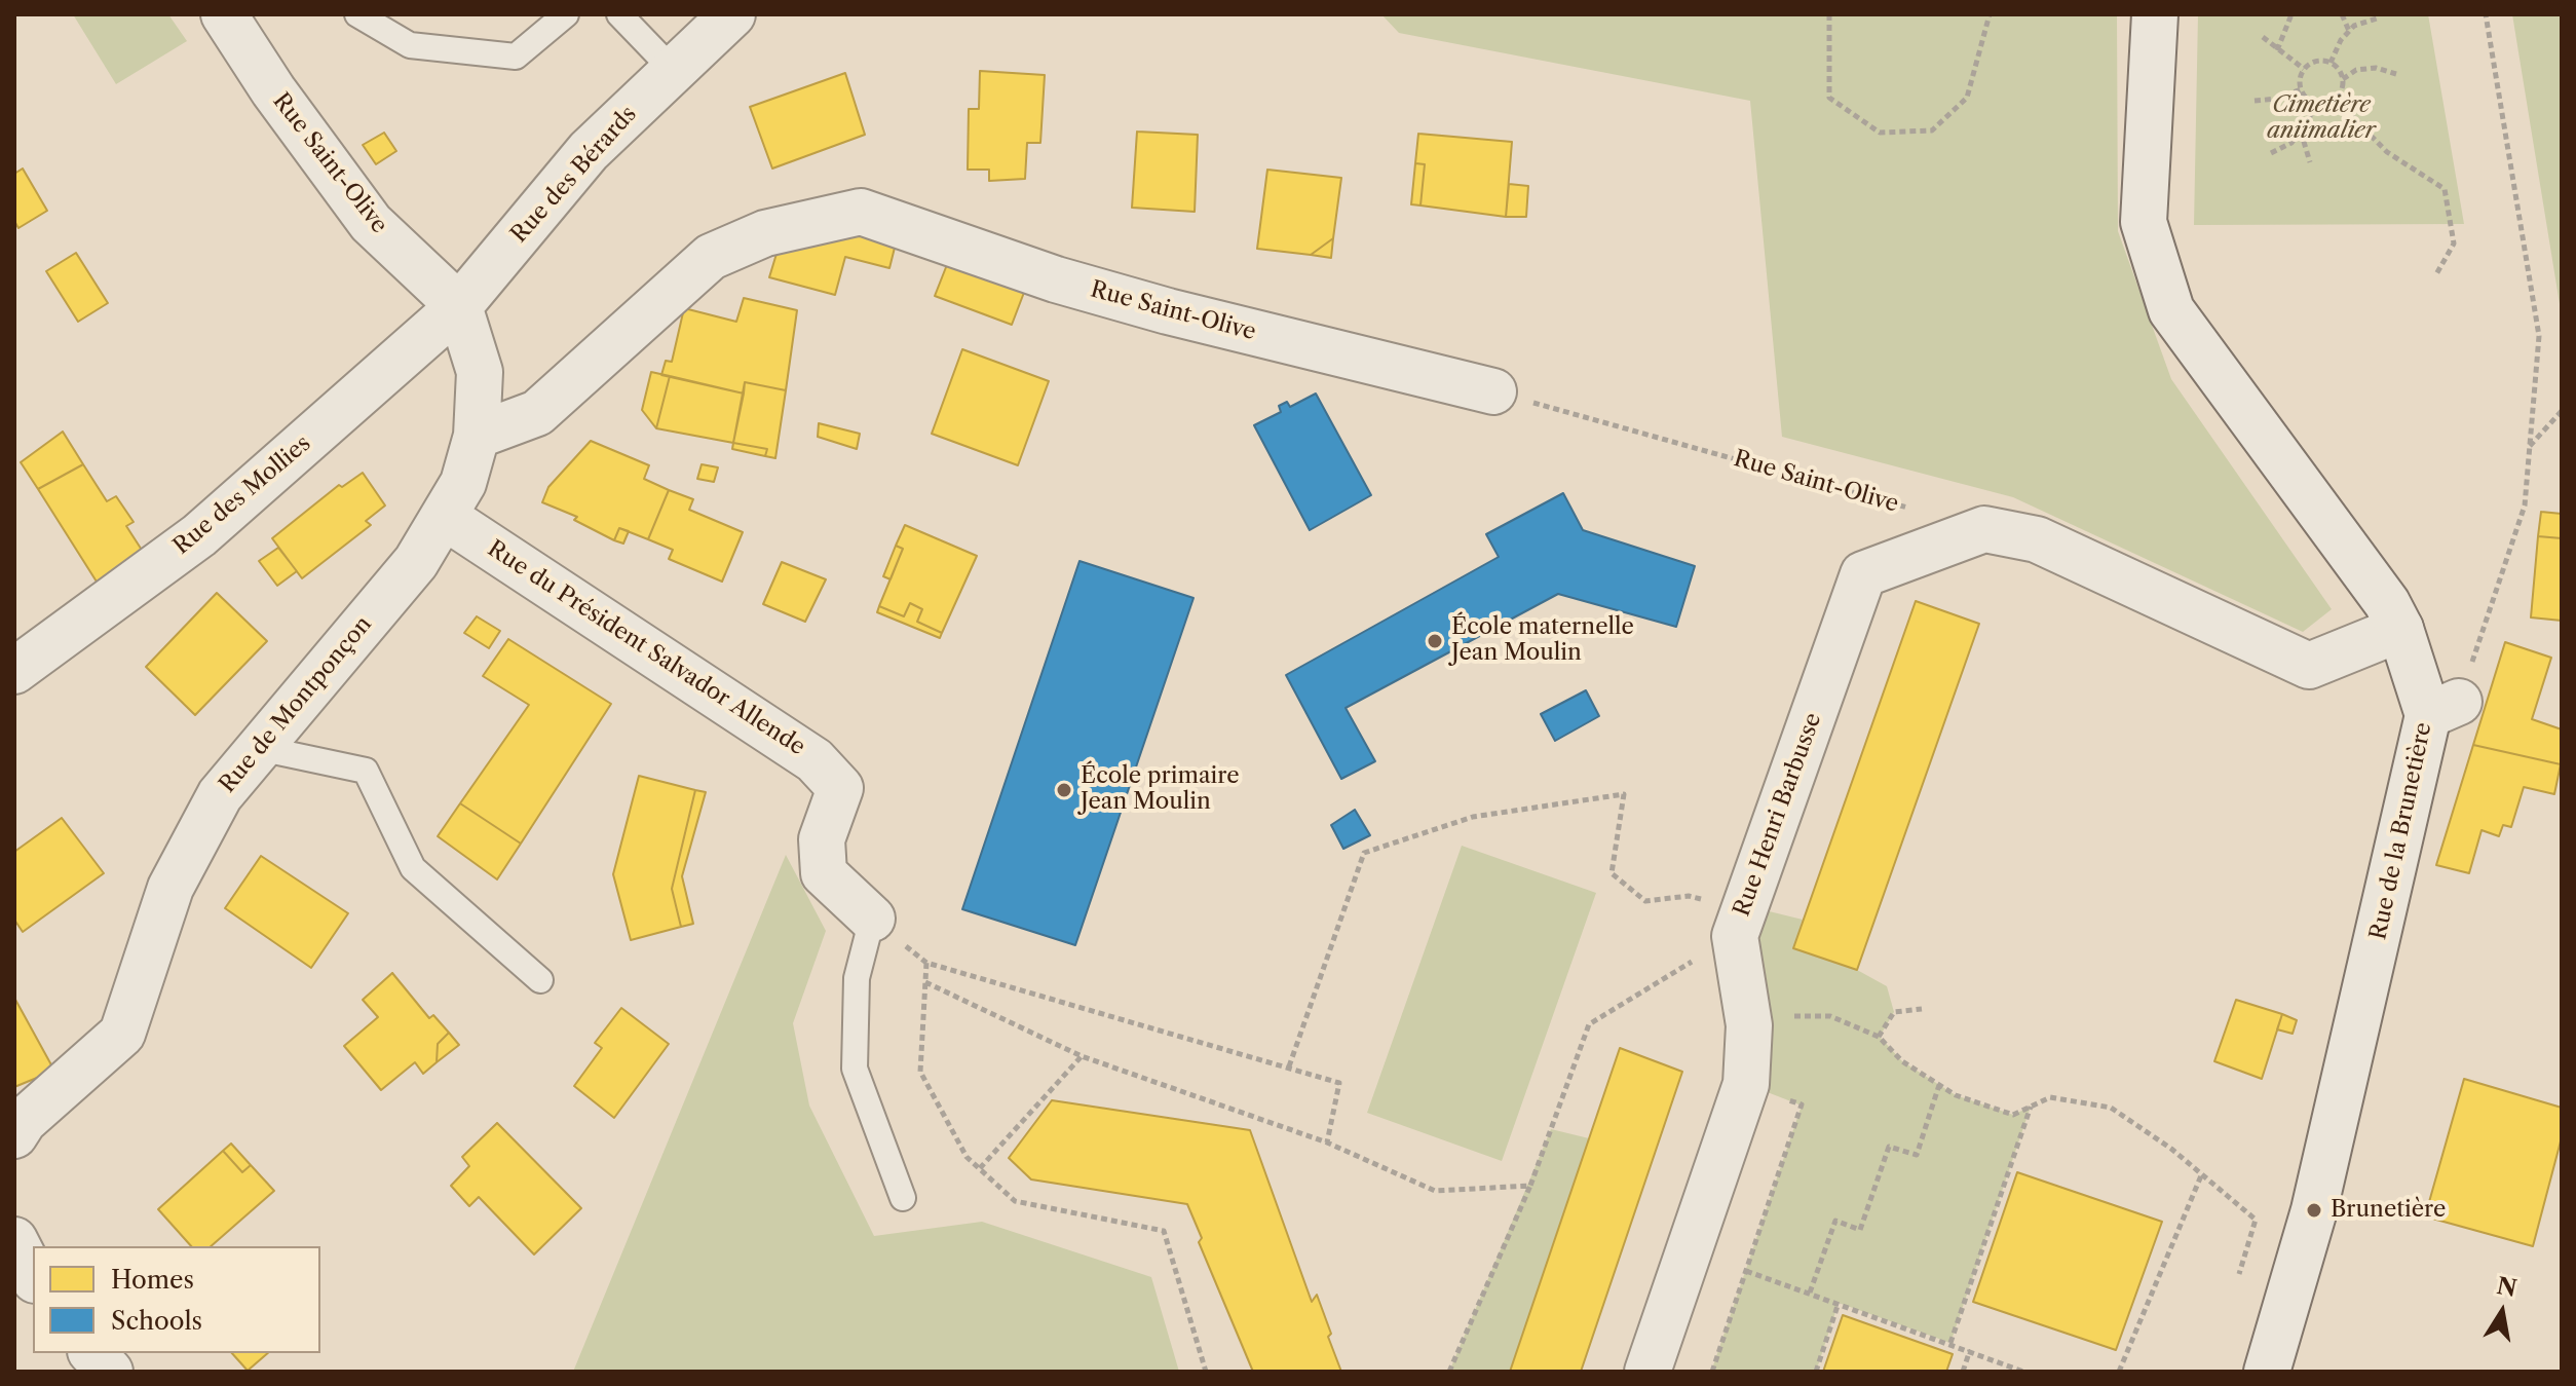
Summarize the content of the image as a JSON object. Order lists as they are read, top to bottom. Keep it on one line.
{"streets":{"street":["Rue Saint-Olive","Rue des Bérards","Rue des Mollies","Rue du Président Salvador Allende","Rue de Montponçon","Rue Henri Barbusse","Rue de la Brunetière"]},"crossings":[["Rue Saint-Olive","Rue des Bérards"],["Rue Saint-Olive","Rue des Mollies"],["Rue Saint-Olive","Rue de Montponçon"],["Rue Saint-Olive","Rue Henri Barbusse"],["Rue des Bérards","Rue des Mollies"],["Rue du Président Salvador Allende","Rue de Montponçon"]],"parks":["Cimetière aniimalier"],"places":["École maternelle Jean Moulin","École primaire Jean Moulin","Brunetière"],"legend":["Homes","Schools"],"north":"top"}
